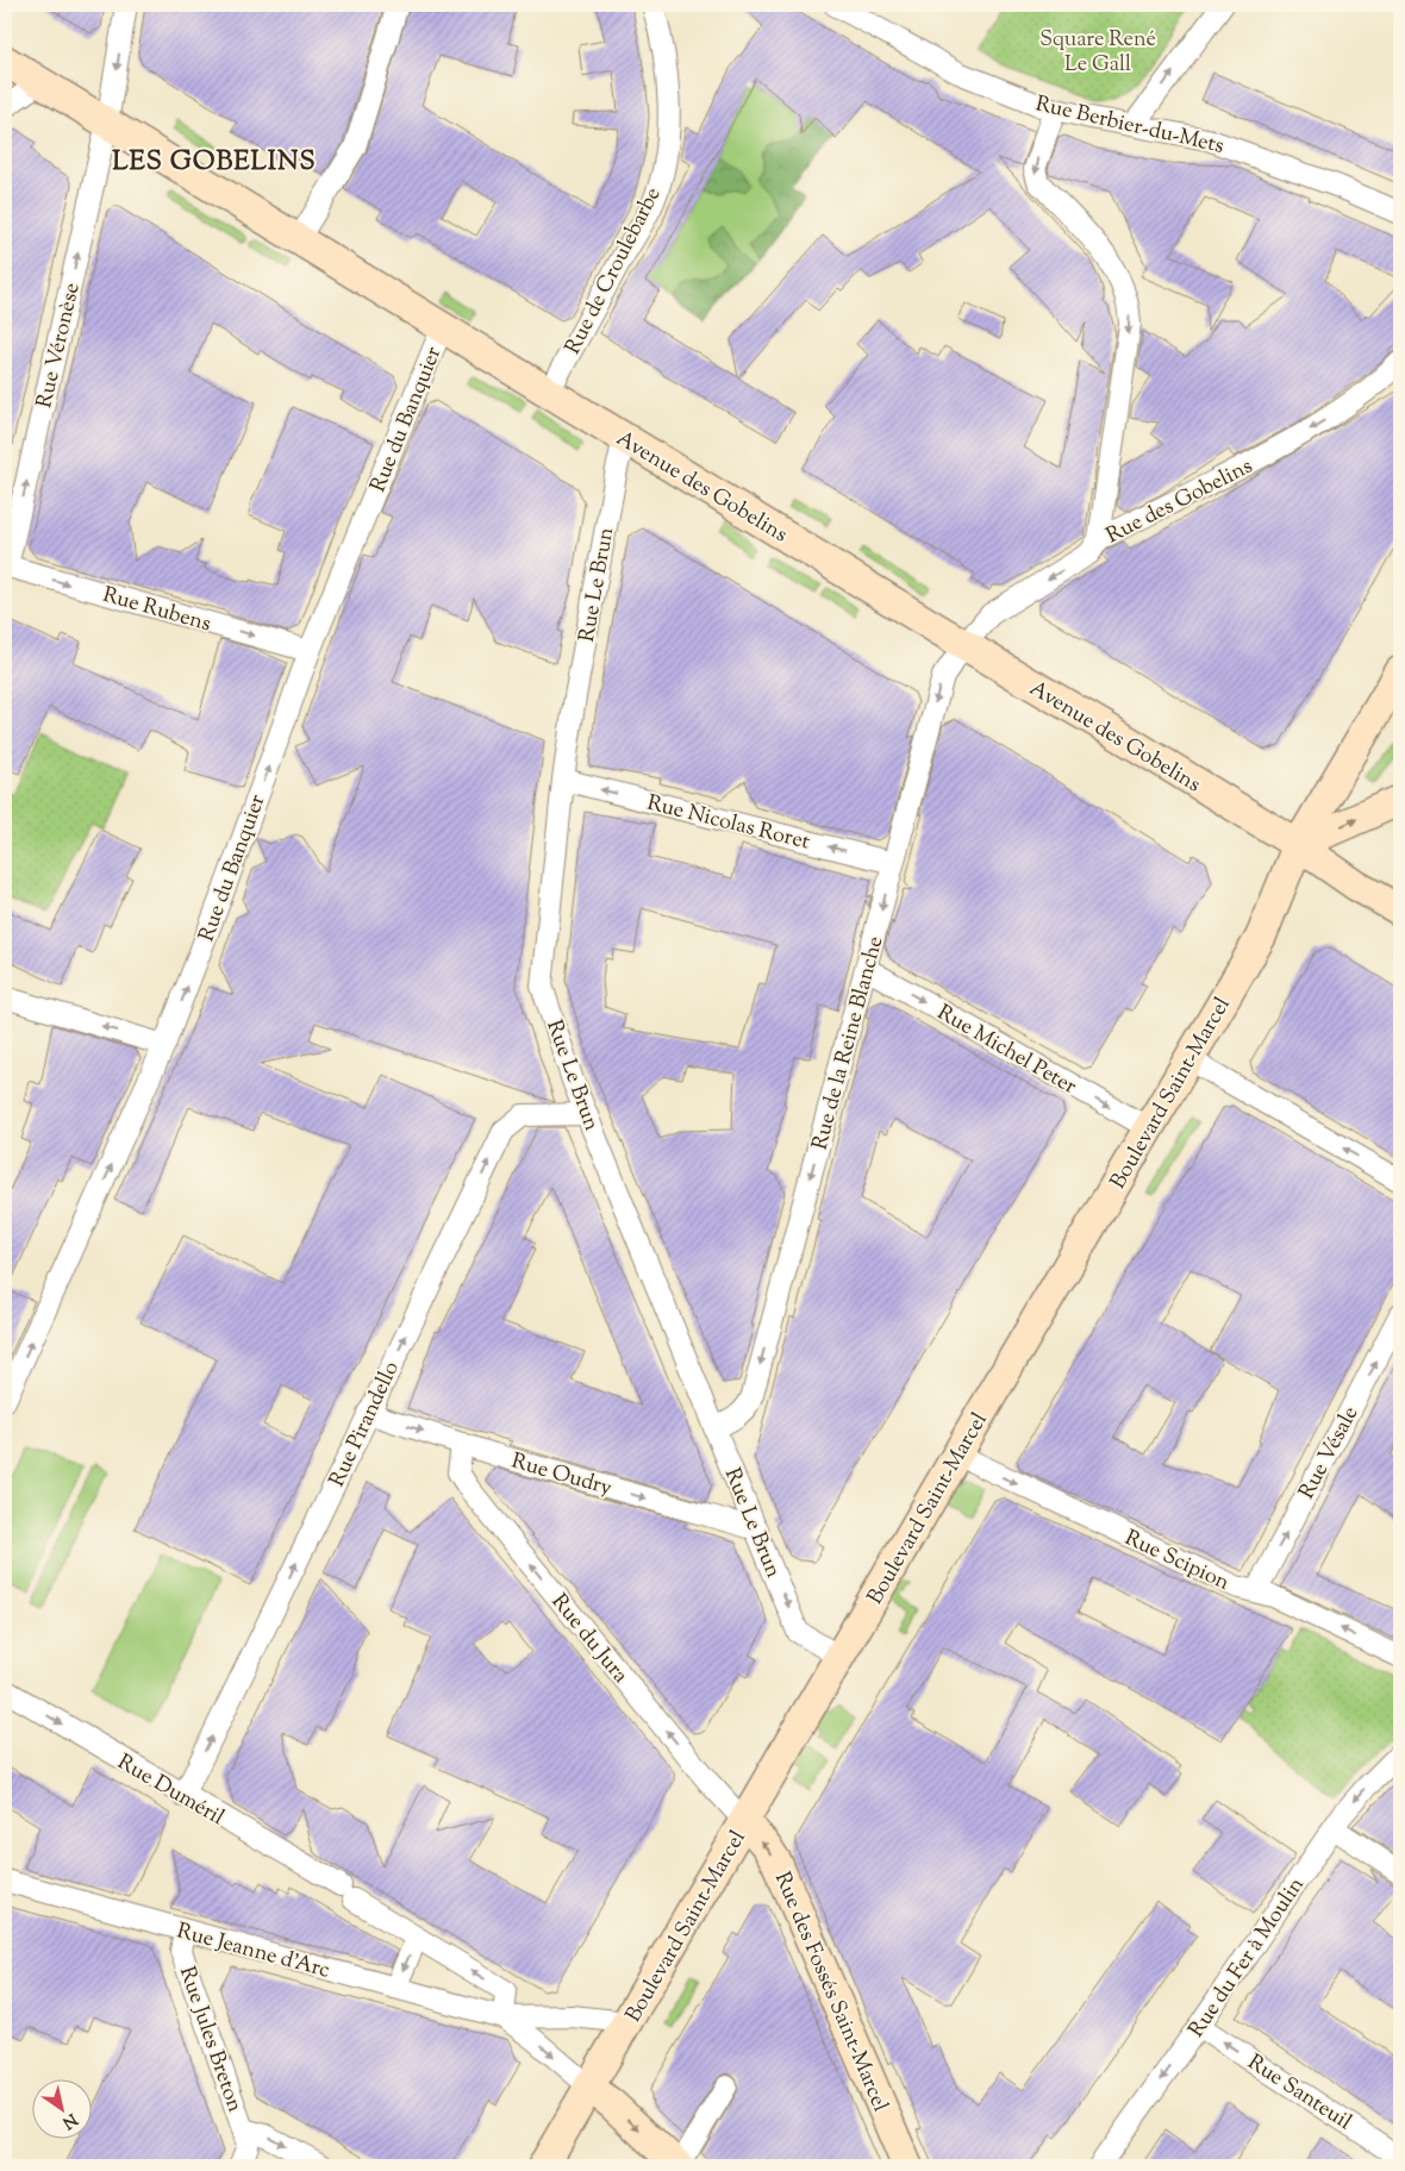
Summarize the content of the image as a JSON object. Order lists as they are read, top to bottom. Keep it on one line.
{"streets":{"main road":["Avenue des Gobelins","Boulevard Saint-Marcel","Rue des Fossés Saint-Marcel"],"street":["Rue Berbier-du-Mets","Rue de Croulebarbe","Rue Véronèse","Rue du Banquier","Rue des Gobelins","Rue Le Brun","Rue Rubens","Rue Nicolas Roret","Rue de la Reine Blanche","Rue Michel Peter","Rue Pirandello","Rue Vésale","Rue Oudry","Rue Scipion","Rue du Jura","Rue Duméril","Rue Jeanne d'Arc","Rue du Fer à Moulin","Rue Jules Breton","Rue Santeuil"]},"crossings":[["Rue de Croulebarbe","Avenue des Gobelins"],["Rue Véronèse","Avenue des Gobelins"],["Rue Véronèse","Rue Rubens"],["Rue du Banquier","Avenue des Gobelins"],["Rue du Banquier","Rue Rubens"],["Avenue des Gobelins","Rue des Gobelins"],["Avenue des Gobelins","Rue Le Brun"],["Avenue des Gobelins","Rue de la Reine Blanche"],["Avenue des Gobelins","Boulevard Saint-Marcel"],["Rue des Gobelins","Rue de la Reine Blanche"],["Rue Le Brun","Rue Nicolas Roret"],["Rue Le Brun","Rue de la Reine Blanche"],["Rue Le Brun","Boulevard Saint-Marcel"],["Rue Le Brun","Rue Pirandello"],["Rue Le Brun","Rue Oudry"],["Rue Nicolas Roret","Rue de la Reine Blanche"],["Rue de la Reine Blanche","Rue Michel Peter"],["Rue Michel Peter","Boulevard Saint-Marcel"],["Boulevard Saint-Marcel","Rue Scipion"],["Boulevard Saint-Marcel","Rue du Jura"],["Boulevard Saint-Marcel","Rue Jeanne d'Arc"],["Boulevard Saint-Marcel","Rue des Fossés Saint-Marcel"],["Rue Pirandello","Rue Oudry"],["Rue Pirandello","Rue Duméril"],["Rue Vésale","Rue Scipion"],["Rue Oudry","Rue du Jura"],["Rue du Jura","Rue des Fossés Saint-Marcel"],["Rue Duméril","Rue Jeanne d'Arc"],["Rue Jeanne d'Arc","Rue Jules Breton"],["Rue du Fer à Moulin","Rue Santeuil"]],"one_way":["Rue du Banquier","Rue des Gobelins","Rue Rubens","Rue Nicolas Roret","Rue de la Reine Blanche","Rue Michel Peter","Rue Pirandello","Rue Vésale","Rue Oudry","Rue du Jura","Rue du Fer à Moulin","Rue Santeuil"],"districts":["LES GOBELINS"],"parks":["Square René Le Gall"],"north":"bottom right"}
